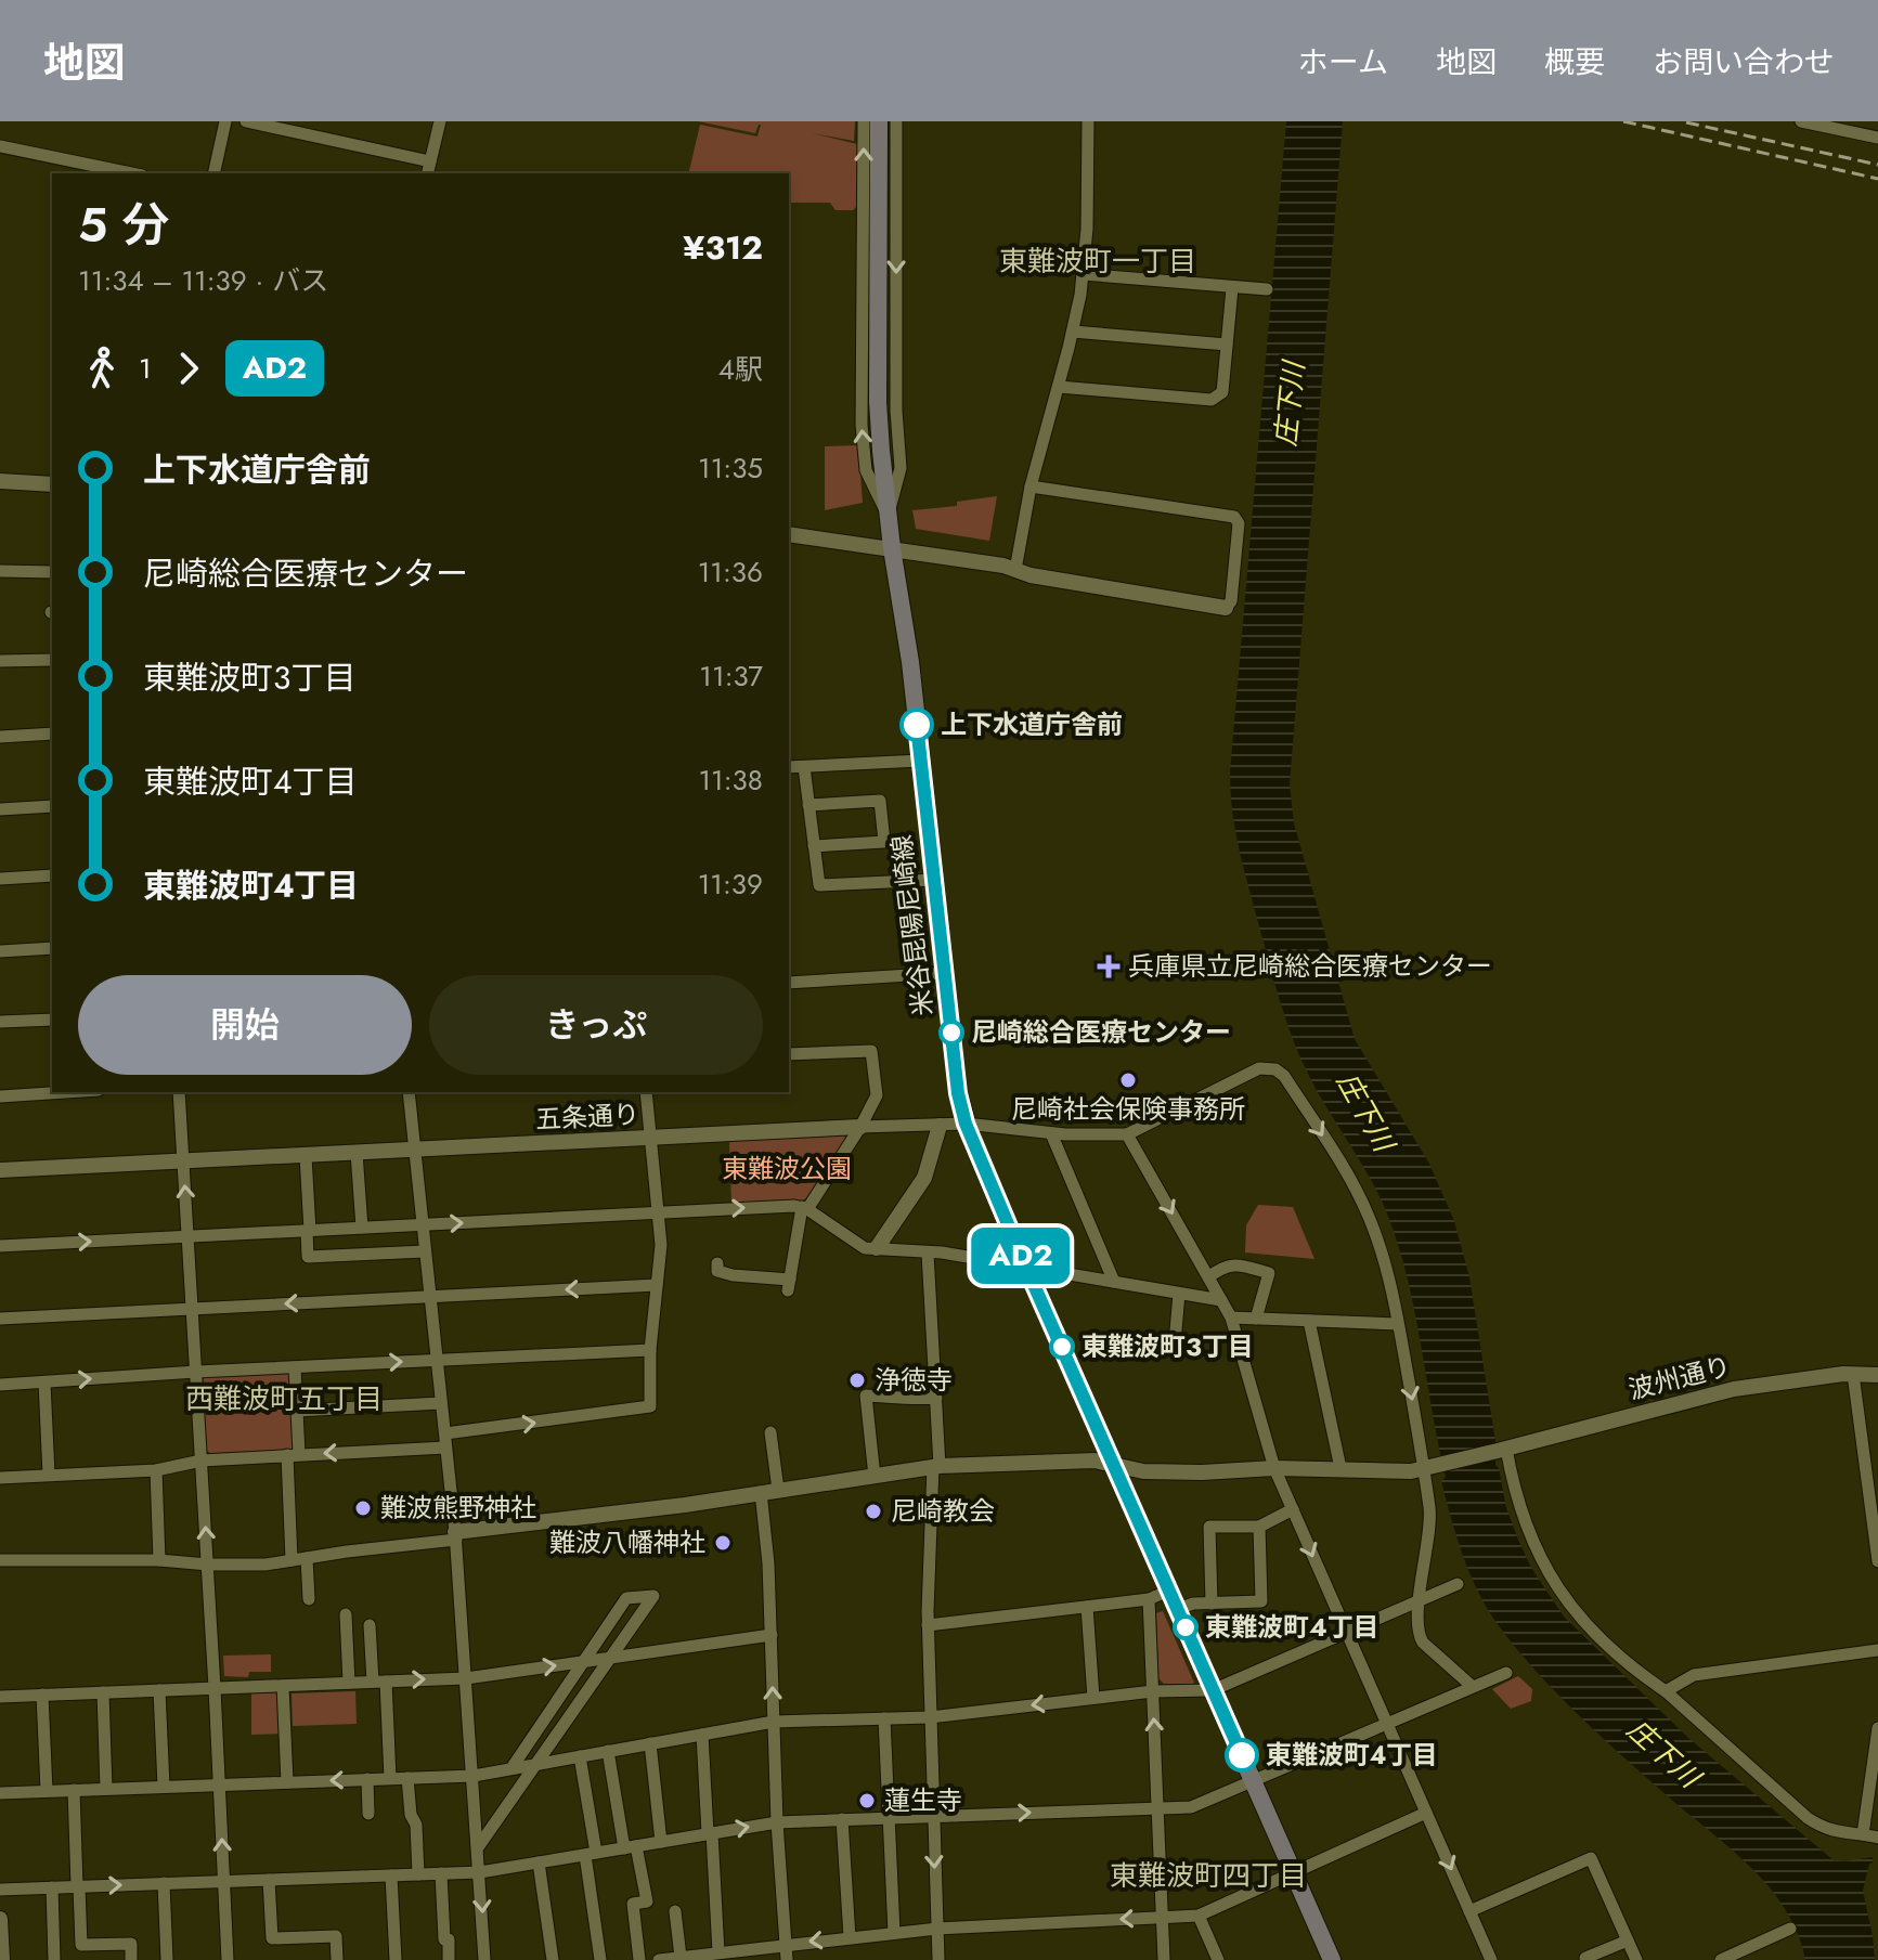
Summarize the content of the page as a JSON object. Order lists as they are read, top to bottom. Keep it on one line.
{"streets":{"main road":["米谷昆陽尼崎線"],"street":["五条通り","波州通り"]},"crossings":[["米谷昆陽尼崎線","五条通り"]],"districts":["東難波町一丁目","西難波町五丁目","東難波町四丁目"],"water":["庄下川"],"parks":["東難波公園"],"places":{"other":["上下水道庁舎前","尼崎総合医療センター","尼崎社会保険事務所","東難波町3丁目","浄徳寺","難波熊野神社","尼崎教会","難波八幡神社","東難波町4丁目","東難波町４丁目","蓮生寺"],"health":["兵庫県立尼崎総合医療センター"]},"lines":["bus line AD2"],"page":{"header":"地図","nav":["ホーム","地図","概要","お問い合わせ"],"on_map":"AD2","heading":["5 分","11:34 – 11:39 · バス","¥312"],"legs":["1","AD2","4駅"],"list":[{"name":"上下水道庁舎前","value":"11:35"},{"name":"尼崎総合医療センター","value":"11:36"},{"name":"東難波町3丁目","value":"11:37"},{"name":"東難波町4丁目","value":"11:38"},{"name":"東難波町４丁目","value":"11:39"}],"buttons":["開始","きっぷ"]}}
